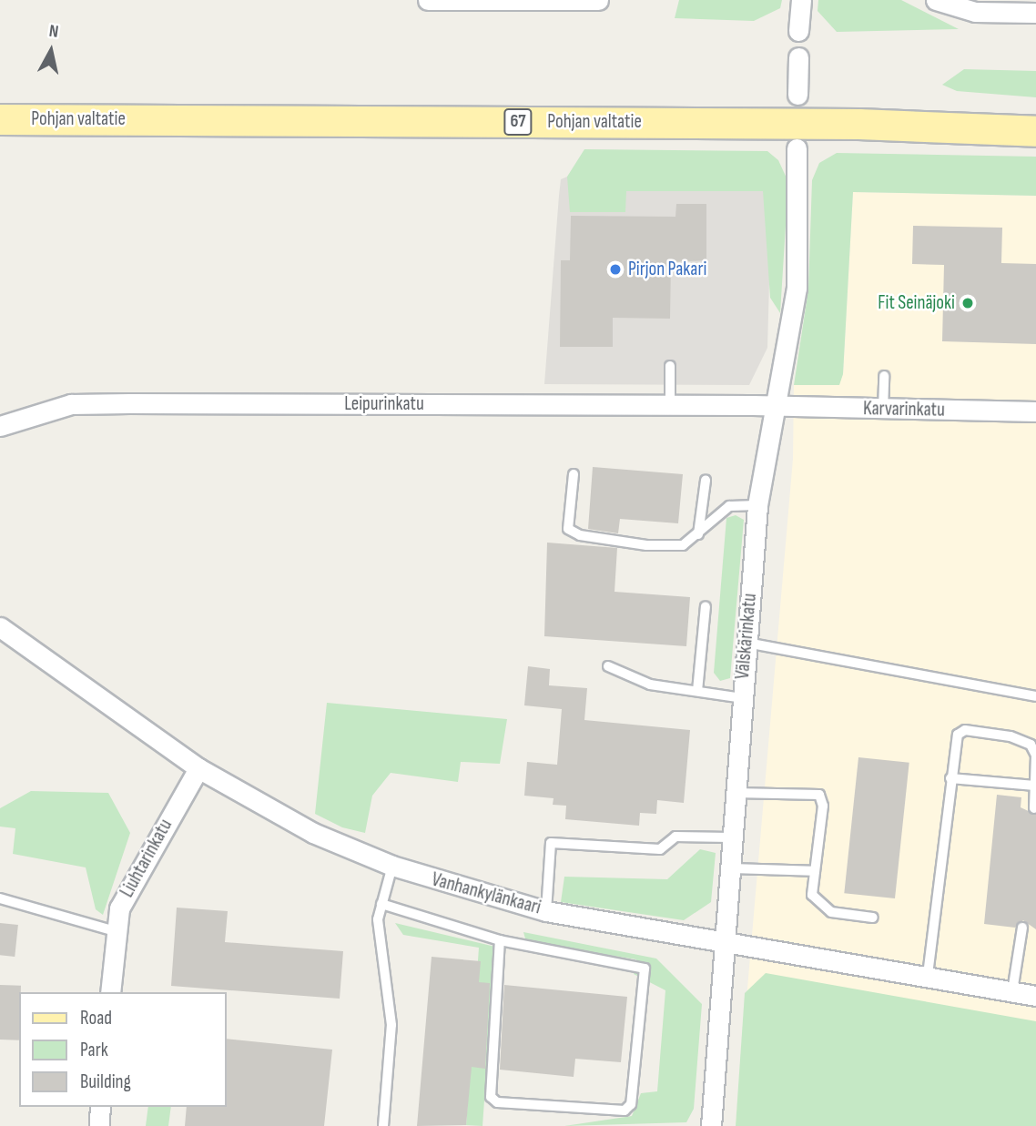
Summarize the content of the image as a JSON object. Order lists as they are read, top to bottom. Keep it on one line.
{"streets":{"main road":["Pohjan valtatie","67"],"street":["Leipurinkatu","Karvarinkatu","Välskärinkatu","Liuhtarinkatu","Vanhankylänkaari"]},"crossings":[["Leipurinkatu","Karvarinkatu"],["Leipurinkatu","Välskärinkatu"],["Karvarinkatu","Välskärinkatu"],["Välskärinkatu","Vanhankylänkaari"],["Liuhtarinkatu","Vanhankylänkaari"]],"places":["Pirjon Pakari","Fit Seinäjoki"],"legend":["Road","Park","Building"],"north":"top"}
